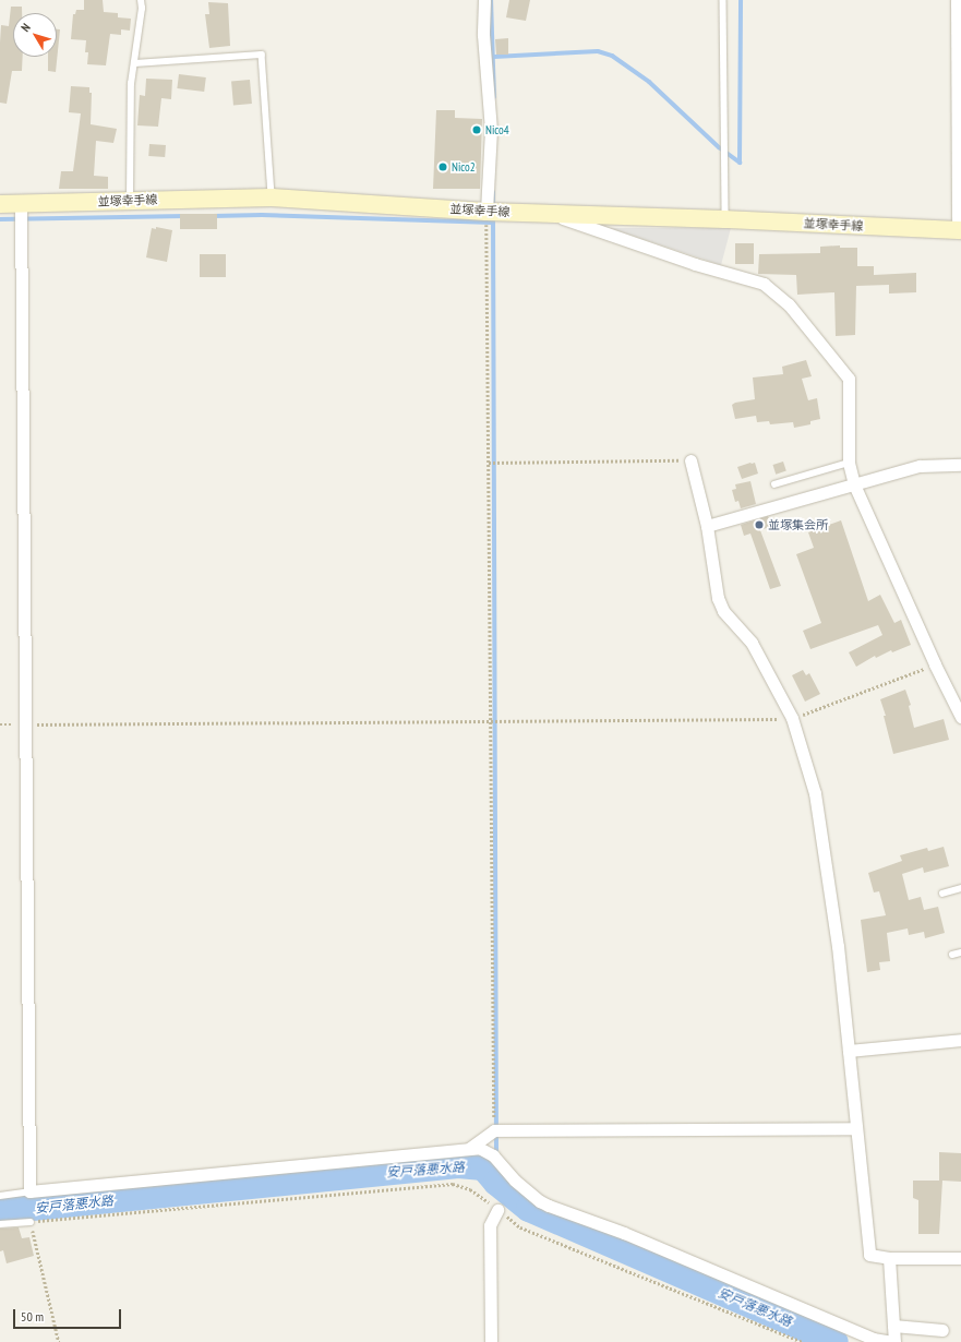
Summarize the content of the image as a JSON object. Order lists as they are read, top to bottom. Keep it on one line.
{"streets":{"main road":["並塚幸手線"]},"water":["安戸落悪水路"],"places":["Nico4","Nico2","並塚集会所"],"scale_bar":"50 m","north":"top left"}
